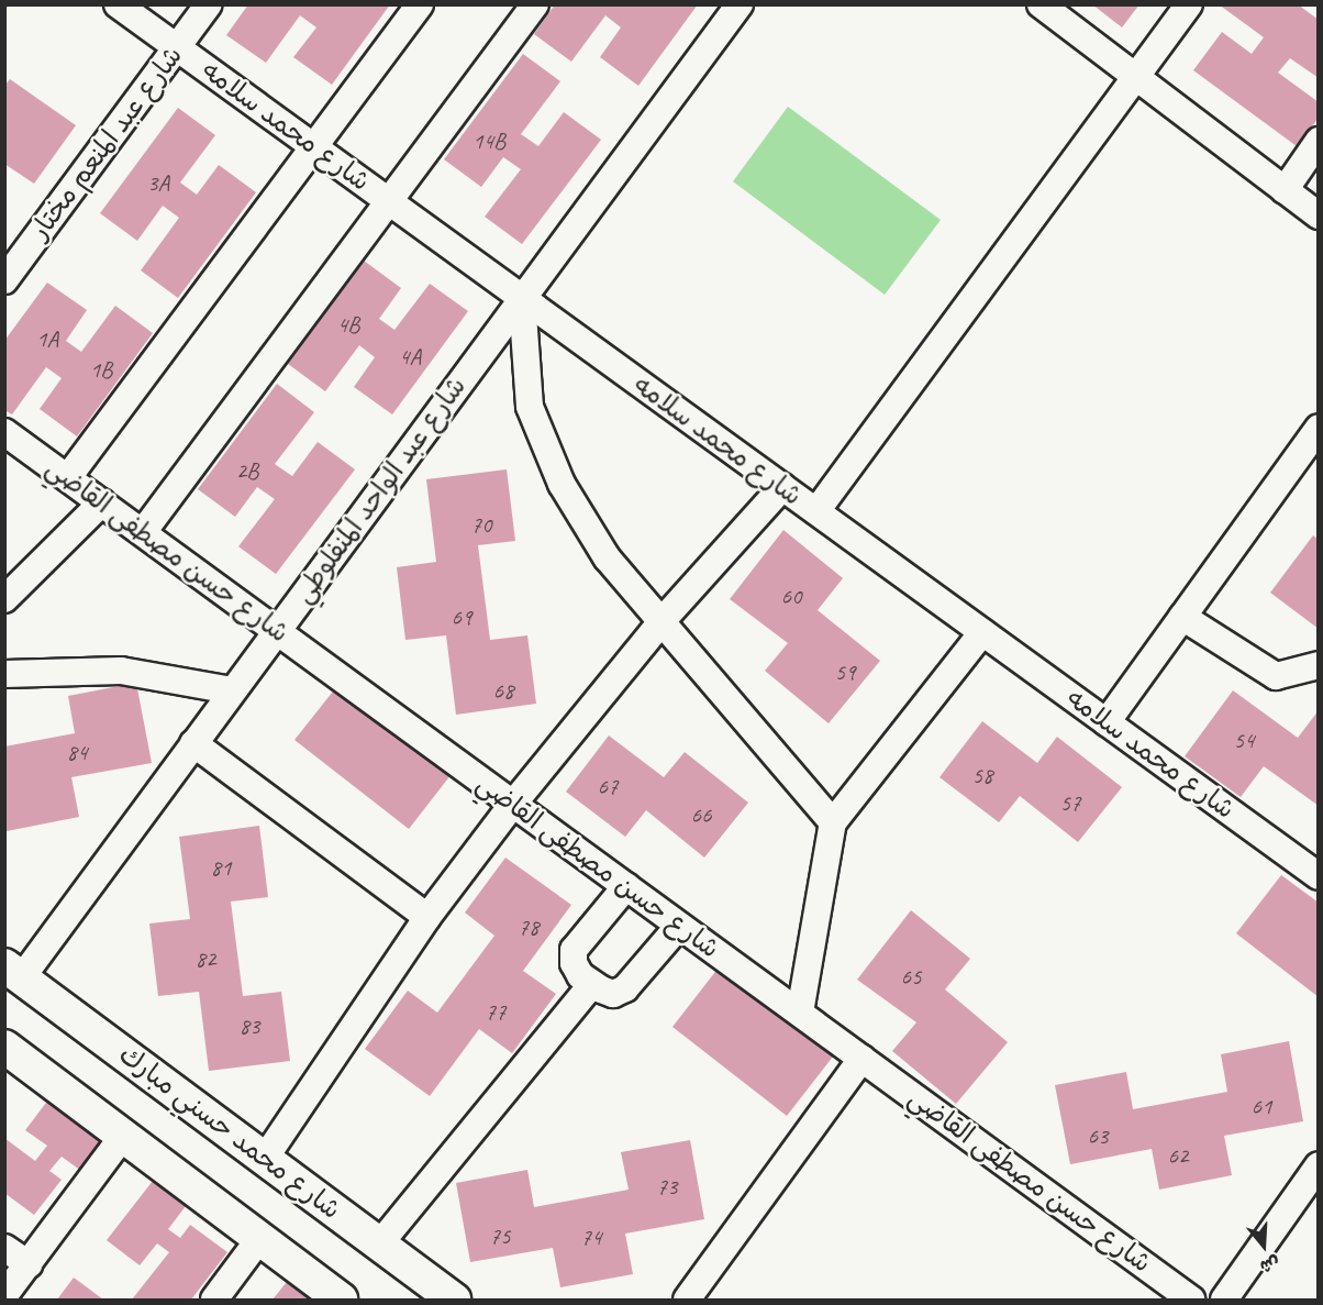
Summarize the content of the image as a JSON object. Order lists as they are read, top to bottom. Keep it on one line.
{"streets":{"street":["شارع محمد سلامه","شارع عبد المنعم مختار","شارع عبد الواحد المنفلوطي","شارع حسن مصطفى القاضي","شارع محمد حسني مبارك"]},"crossings":[["شارع محمد سلامه","شارع عبد المنعم مختار"],["شارع محمد سلامه","شارع عبد الواحد المنفلوطي"],["شارع عبد الواحد المنفلوطي","شارع حسن مصطفى القاضي"],["شارع عبد الواحد المنفلوطي","شارع محمد حسني مبارك"]],"house_numbers":["14B","3A","4B","1A","4A","1B","2B","70","60","69","59","68","54","84","58","67","57","66","81","78","82","65","77","83","61","63","62","73","75","74"],"north":"bottom"}
